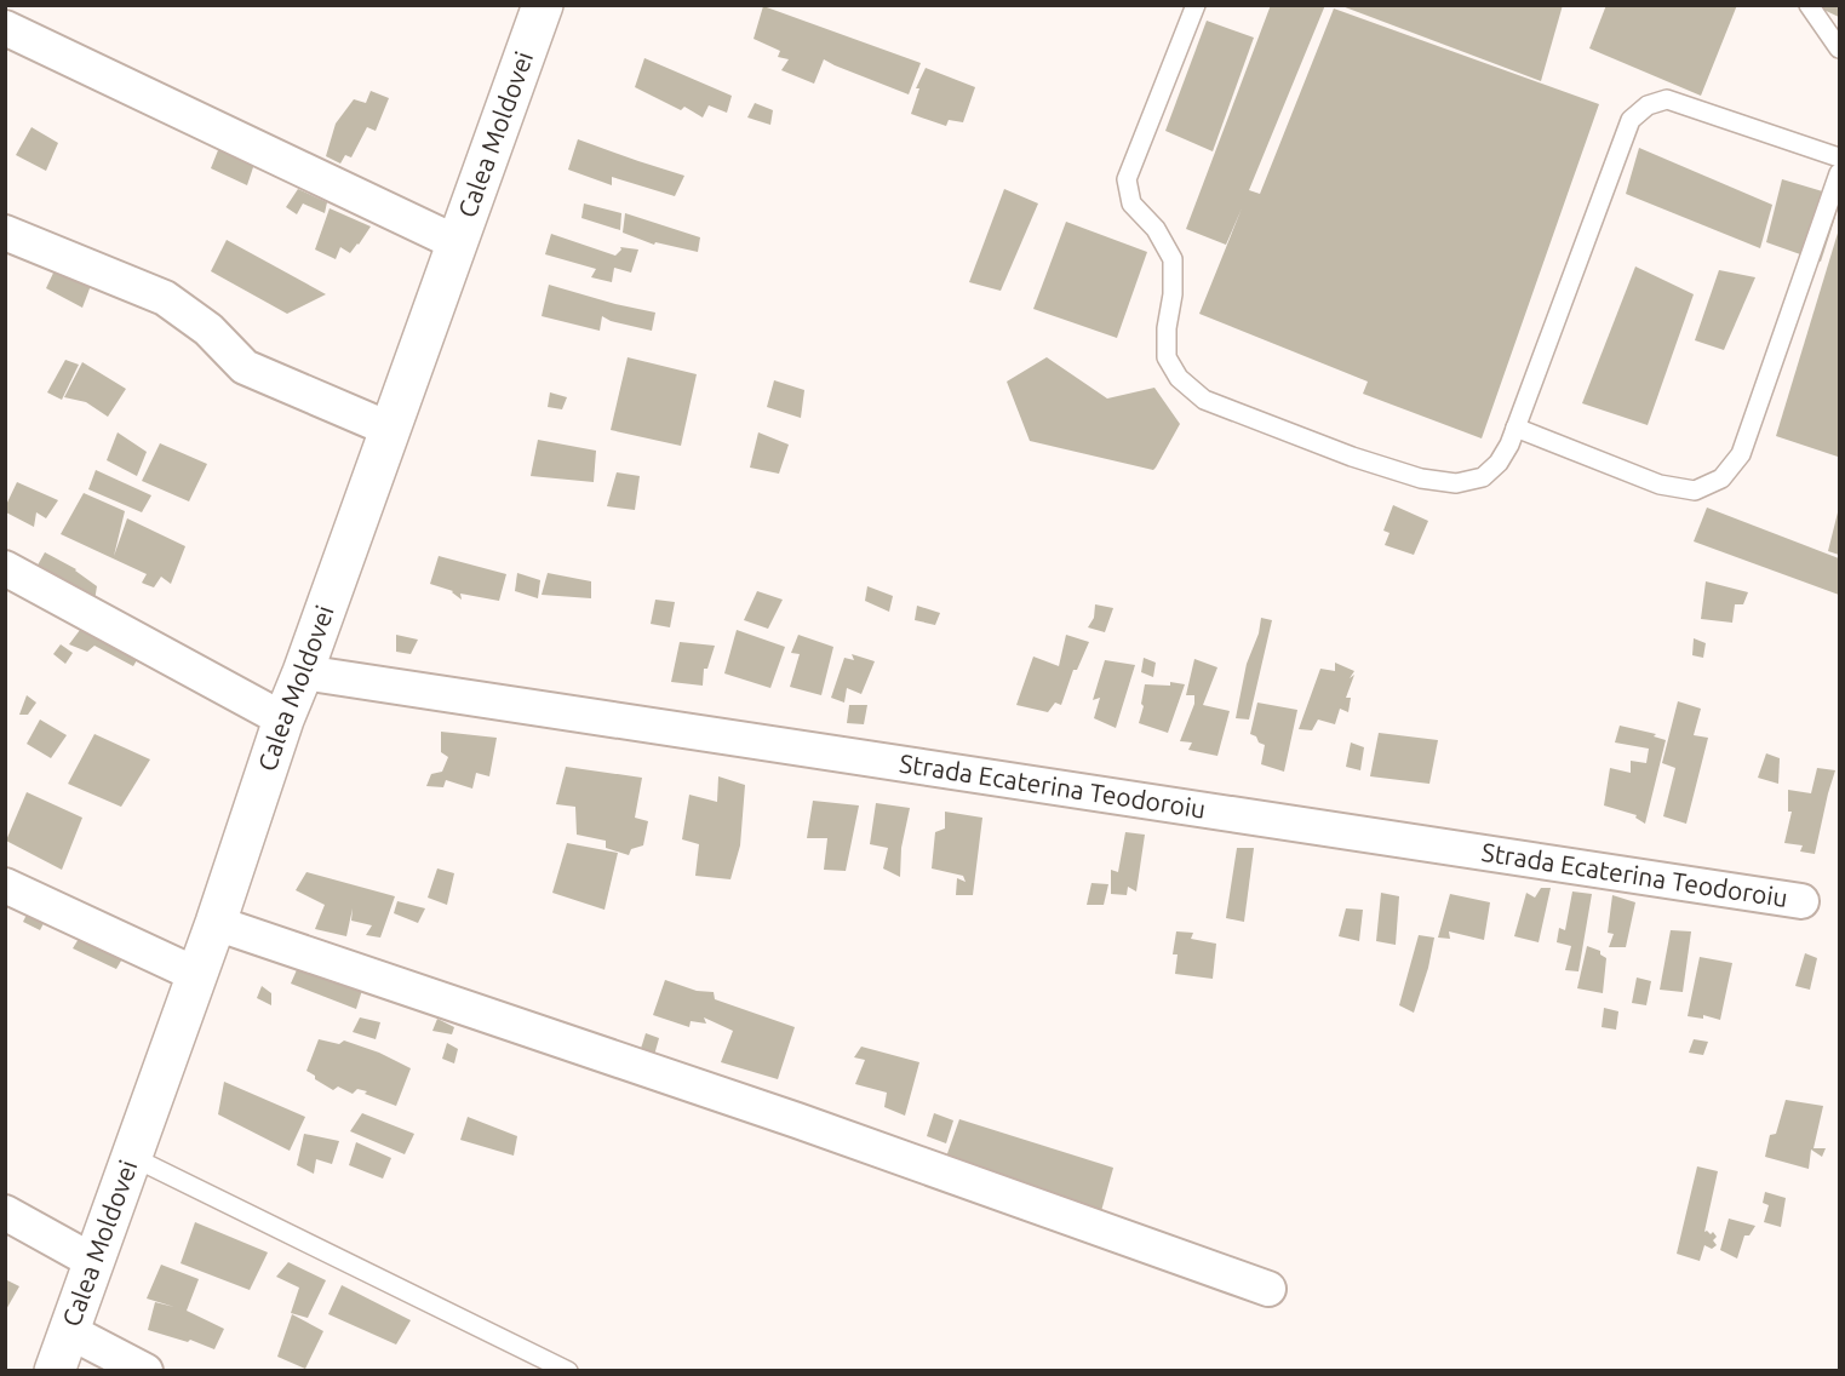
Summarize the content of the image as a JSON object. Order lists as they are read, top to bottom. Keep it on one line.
{"streets":{"main road":["Calea Moldovei"],"street":["Strada Ecaterina Teodoroiu"]},"crossings":[["Calea Moldovei","Strada Ecaterina Teodoroiu"]]}
